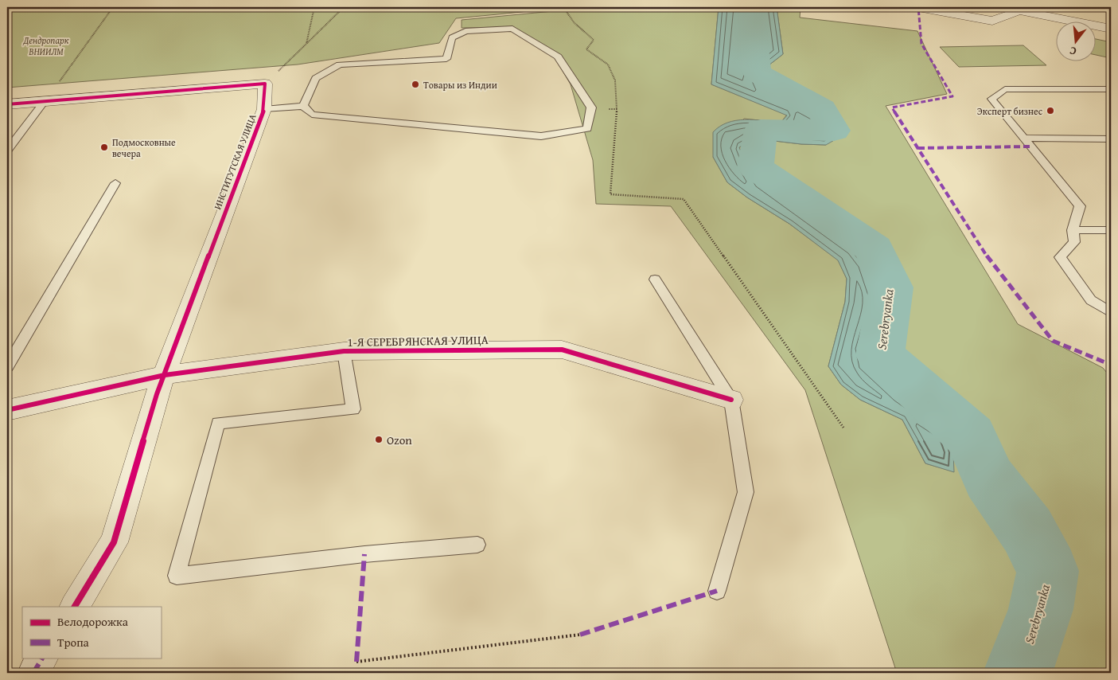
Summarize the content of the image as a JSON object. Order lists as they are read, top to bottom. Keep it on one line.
{"streets":{"street":["ИНСТИТУТСКАЯ УЛИЦА","1-Я СЕРЕБРЯНСКАЯ УЛИЦА"]},"crossings":[["ИНСТИТУТСКАЯ УЛИЦА","1-Я СЕРЕБРЯНСКАЯ УЛИЦА"]],"water":["Serebryanka"],"parks":["Дендропарк ВНИИЛМ"],"places":["Товары из Индии","Эксперт бизнес","Подмосковные вечера","Ozon"],"legend":["Велодорожка","Тропа"],"north":"bottom"}
